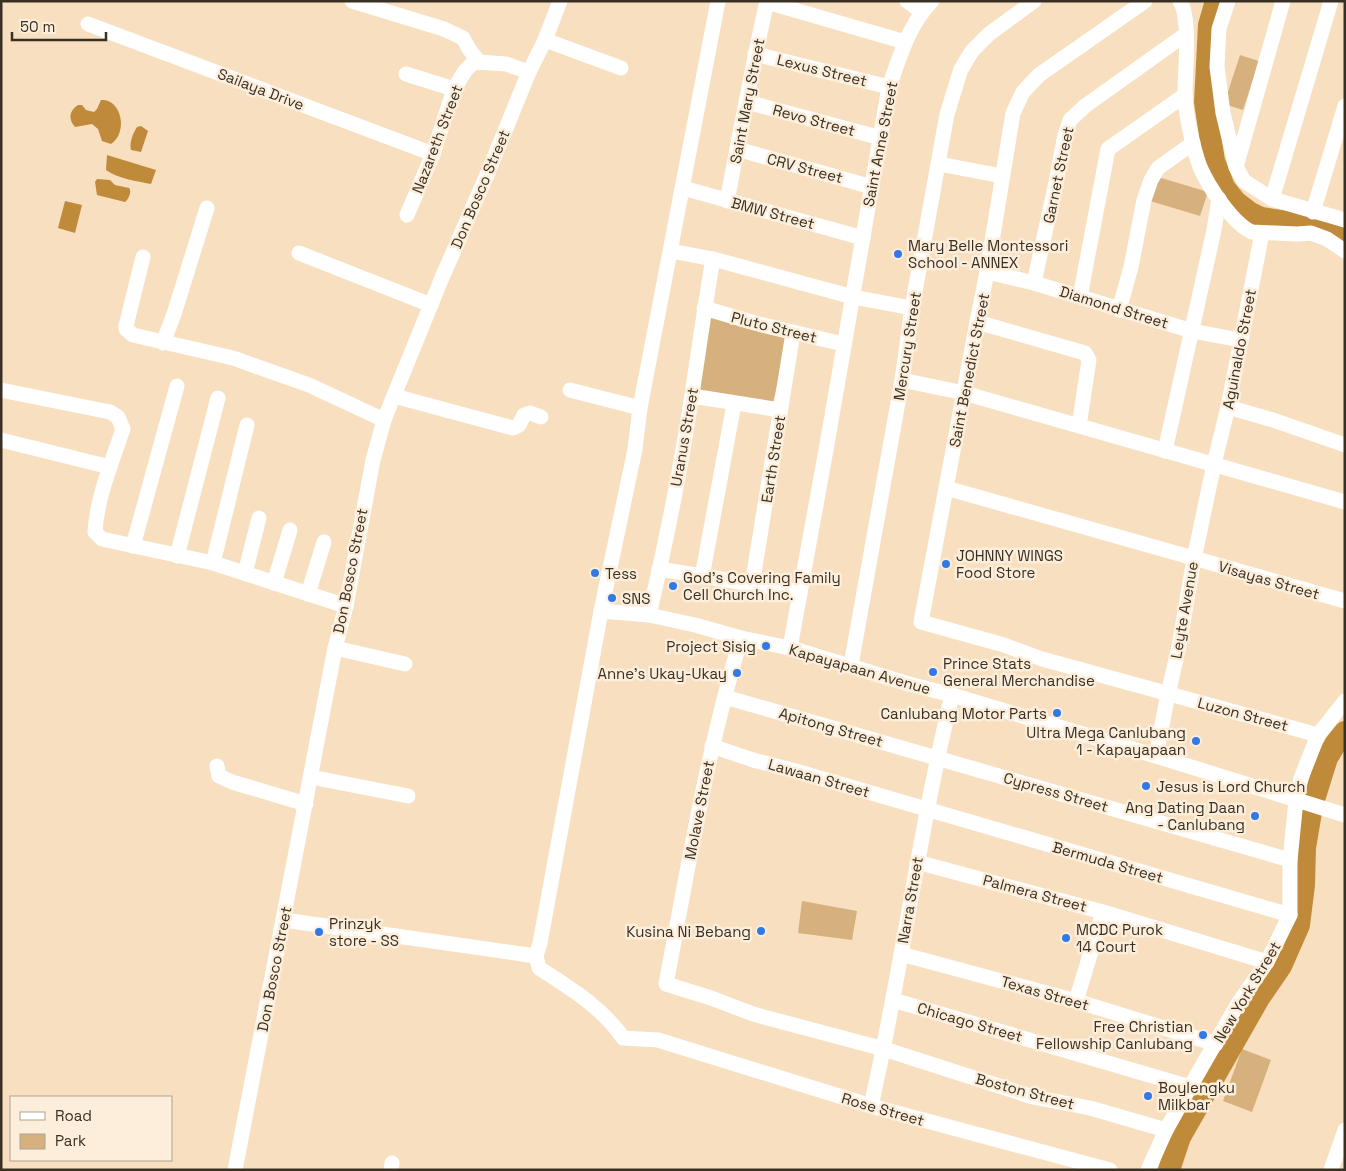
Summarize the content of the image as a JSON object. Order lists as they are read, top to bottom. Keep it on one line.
{"streets":{"street":["Lexus Street","Sailaya Drive","Saint Mary Street","Revo Street","Nazareth Street","Saint Anne Street","CRV Street","Garnet Street","Don Bosco Street","BMW Street","Diamond Street","Pluto Street","Mercury Street","Aguinaldo Street","Saint Benedict Street","Uranus Street","Earth Street","Visayas Street","Leyte Avenue","Kapayapaan Avenue","Luzon Street","Apitong Street","Lawaan Street","Cypress Street","Molave Street","Bermuda Street","Palmera Street","Narra Street","New York Street","Texas Street","Chicago Street","Boston Street","Rose Street"]},"crossings":[["Lexus Street","Saint Mary Street"],["Lexus Street","Saint Anne Street"],["Sailaya Drive","Nazareth Street"],["Saint Mary Street","Revo Street"],["Saint Mary Street","CRV Street"],["Saint Mary Street","BMW Street"],["Revo Street","Saint Anne Street"],["Saint Anne Street","CRV Street"],["Saint Anne Street","BMW Street"],["Saint Anne Street","Pluto Street"],["Saint Anne Street","Kapayapaan Avenue"],["Garnet Street","Diamond Street"],["Diamond Street","Aguinaldo Street"],["Diamond Street","Saint Benedict Street"],["Pluto Street","Uranus Street"],["Pluto Street","Earth Street"],["Mercury Street","Kapayapaan Avenue"],["Aguinaldo Street","Leyte Avenue"],["Saint Benedict Street","Visayas Street"],["Saint Benedict Street","Luzon Street"],["Uranus Street","Kapayapaan Avenue"],["Visayas Street","Leyte Avenue"],["Leyte Avenue","Kapayapaan Avenue"],["Leyte Avenue","Luzon Street"],["Kapayapaan Avenue","Molave Street"],["Kapayapaan Avenue","Narra Street"],["Kapayapaan Avenue","New York Street"],["Luzon Street","New York Street"],["Apitong Street","Cypress Street"],["Apitong Street","Molave Street"],["Apitong Street","Narra Street"],["Lawaan Street","Molave Street"],["Lawaan Street","Bermuda Street"],["Lawaan Street","Narra Street"],["Cypress Street","Narra Street"],["Cypress Street","New York Street"],["Molave Street","Boston Street"],["Bermuda Street","Narra Street"],["Bermuda Street","New York Street"],["Palmera Street","Narra Street"],["Palmera Street","New York Street"],["Narra Street","Texas Street"],["Narra Street","Chicago Street"],["Narra Street","Boston Street"],["Narra Street","Rose Street"],["New York Street","Texas Street"],["New York Street","Chicago Street"],["New York Street","Boston Street"]],"places":["Mary Belle Montessori School - ANNEX","JOHNNY WINGS Food Store","Tess","God's Covering Family Cell Church Inc.","SNS","Project Sisig","Prince Stats General Merchandise","Anne's Ukay-Ukay","Canlubang Motor Parts","Ultra Mega Canlubang 1 - Kapayapaan","Jesus is Lord Church","Ang Dating Daan - Canlubang","Kusina Ni Bebang","Prinzyk store - SS","MCDC Purok 14 Court","Free Christian Fellowship Canlubang","Boylengku Milkbar"],"legend":["Road","Park"],"scale_bar":"50 m"}
